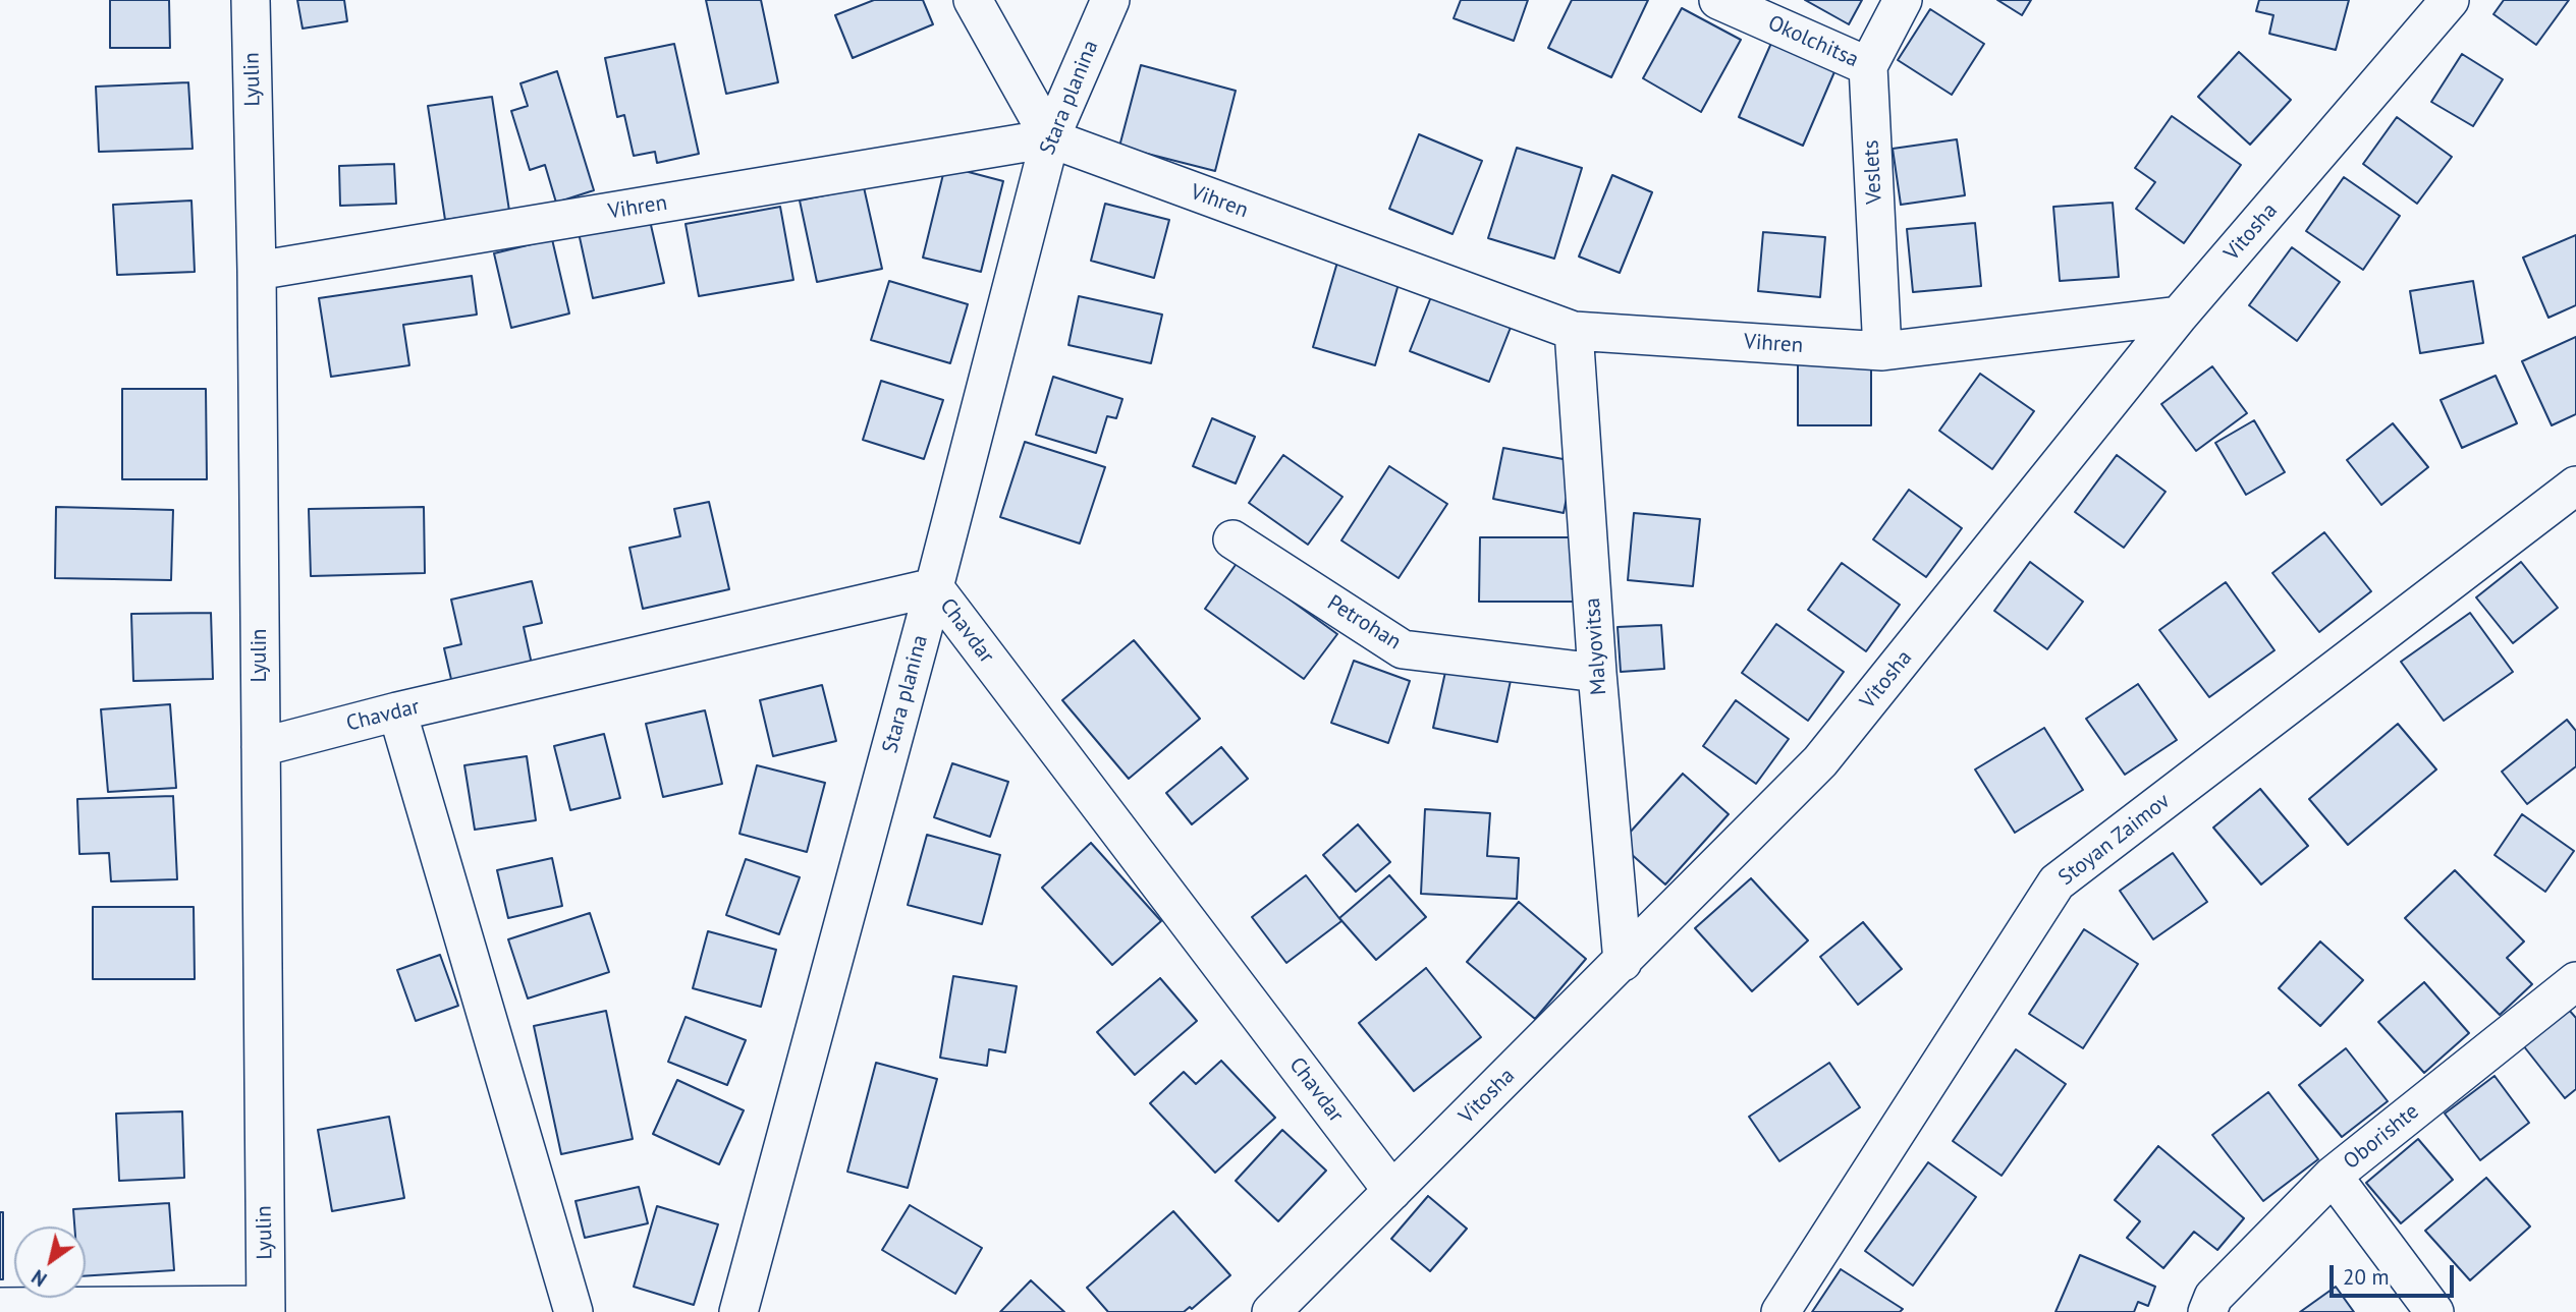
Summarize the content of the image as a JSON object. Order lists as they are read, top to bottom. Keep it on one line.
{"streets":{"street":["Okolchitsa","Lyulin","Stara planina","Veslets","Vihren","Vitosha","Petrohan","Chavdar","Malyovitsa","Stoyan Zaimov","Oborishte"]},"crossings":[["Okolchitsa","Veslets"],["Lyulin","Vihren"],["Lyulin","Chavdar"],["Stara planina","Vihren"],["Stara planina","Chavdar"],["Veslets","Vihren"],["Vihren","Vitosha"],["Vihren","Malyovitsa"],["Vitosha","Chavdar"],["Vitosha","Malyovitsa"],["Petrohan","Malyovitsa"]],"scale_bar":"20 m","north":"bottom left"}
